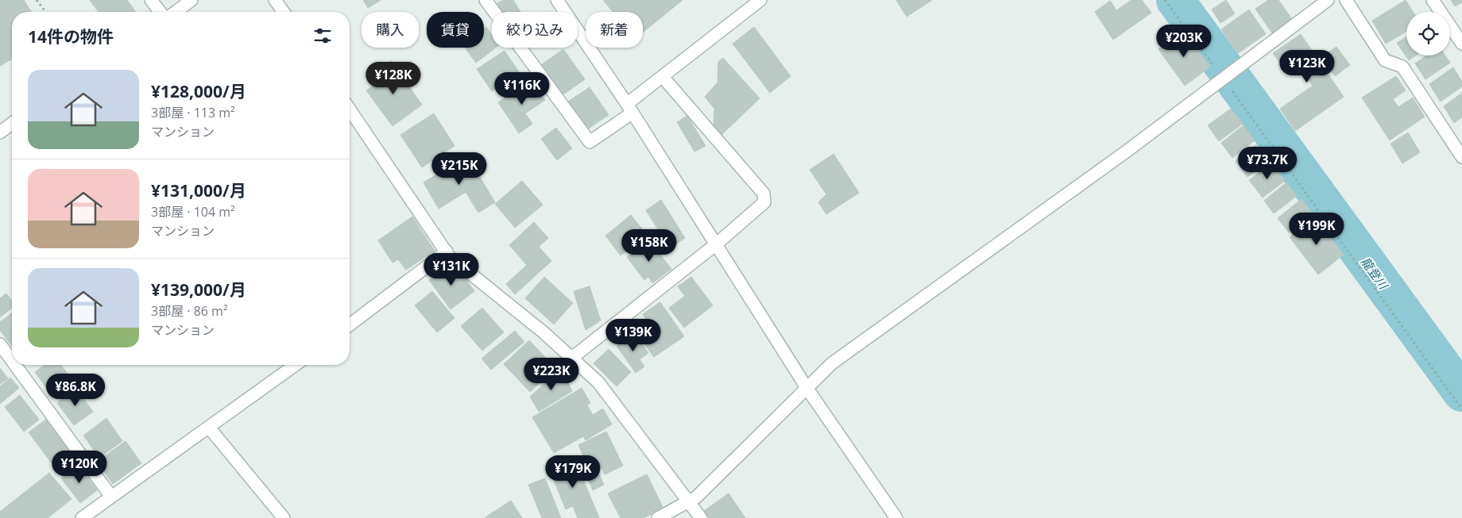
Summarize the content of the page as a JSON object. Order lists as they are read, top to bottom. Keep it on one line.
{"water":["龍登川"],"page":{"chip":["購入","賃貸","絞り込み","新着"],"heading":"14件の物件","price":["¥203K","¥123K","¥128K","¥116K","¥73.7K","¥215K","¥199K","¥158K","¥131K","¥139K","¥223K","¥86.8K","¥120K","¥179K"],"list":[{"name":"¥128,000/月","note":"3部屋 · 113 m² · マンション"},{"name":"¥131,000/月","note":"3部屋 · 104 m² · マンション"},{"name":"¥139,000/月","note":"3部屋 · 86 m² · マンション"}]}}
